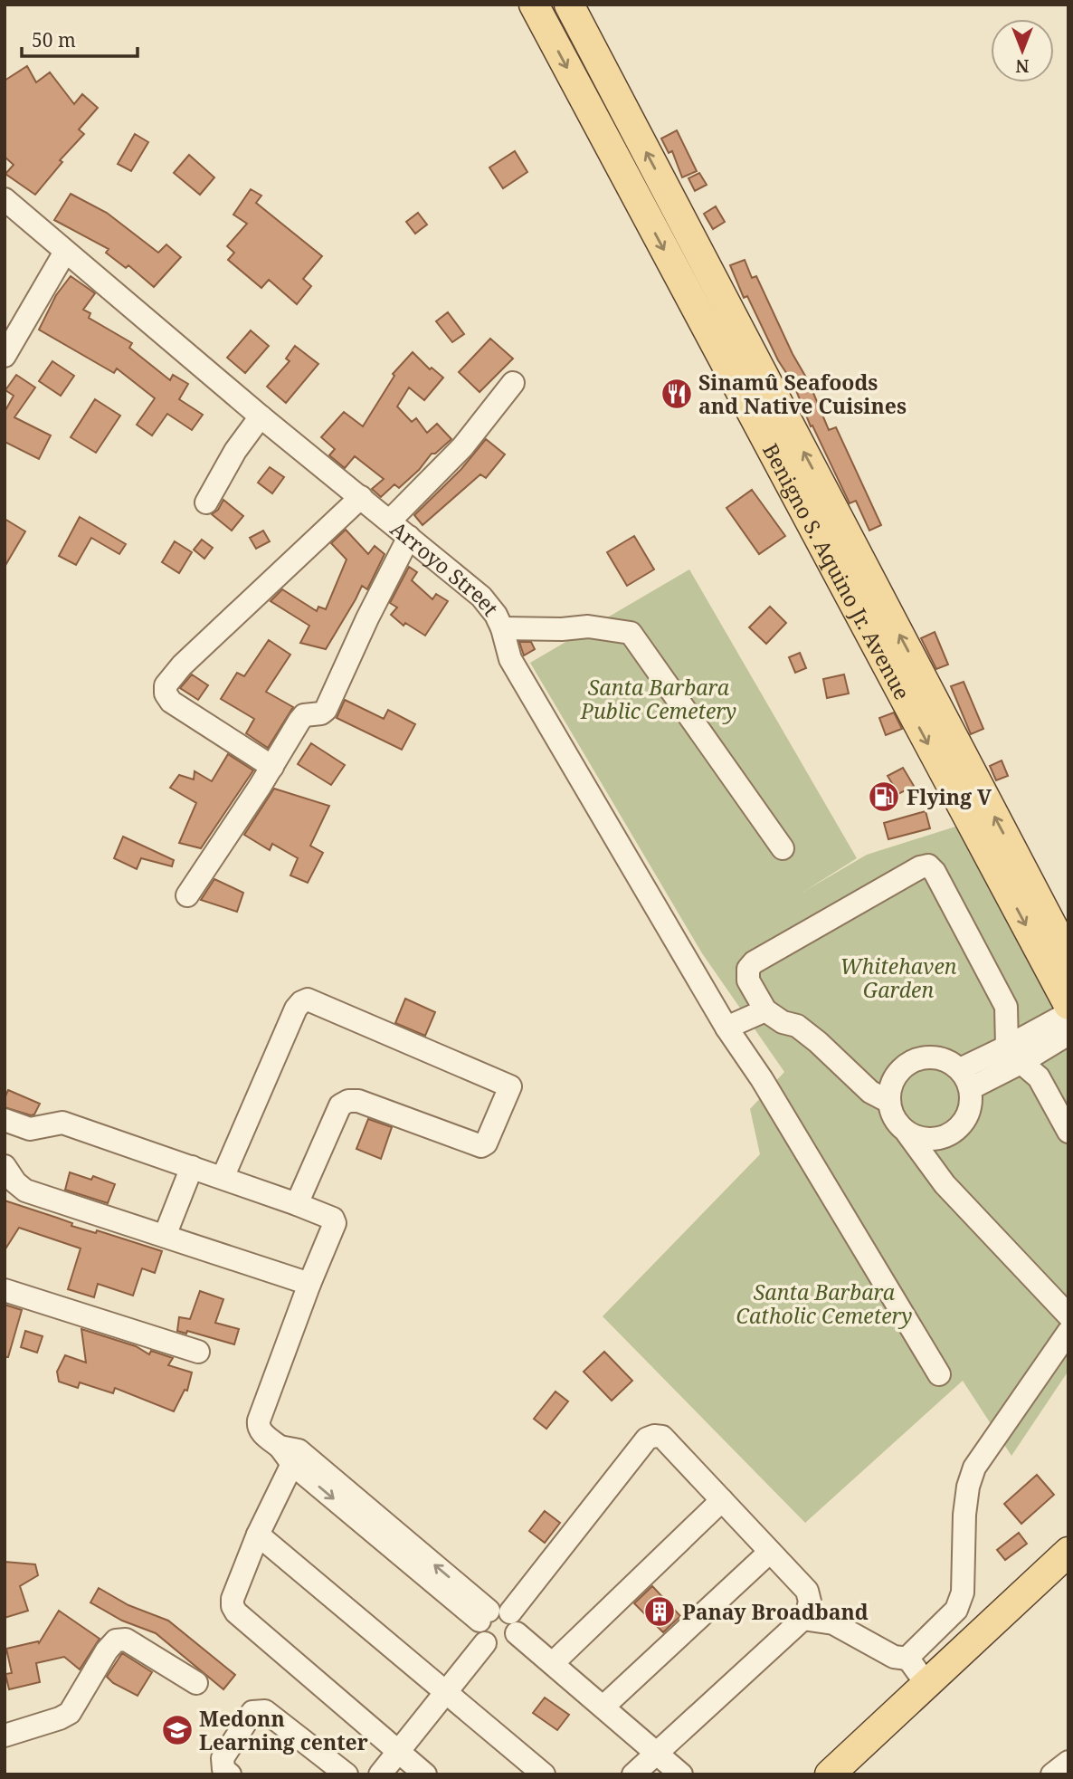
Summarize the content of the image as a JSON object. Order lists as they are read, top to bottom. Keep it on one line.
{"streets":{"main road":["Benigno S. Aquino Jr. Avenue"],"street":["Arroyo Street"]},"parks":["Santa Barbara Public Cemetery","Whitehaven Garden","Santa Barbara Catholic Cemetery"],"places":{"restaurant":["Sinamû Seafoods and Native Cuisines"],"fuel station":["Flying V"],"building":["Panay Broadband"],"school or university":["Medonn Learning center"]},"scale_bar":"50 m","north":"bottom"}
